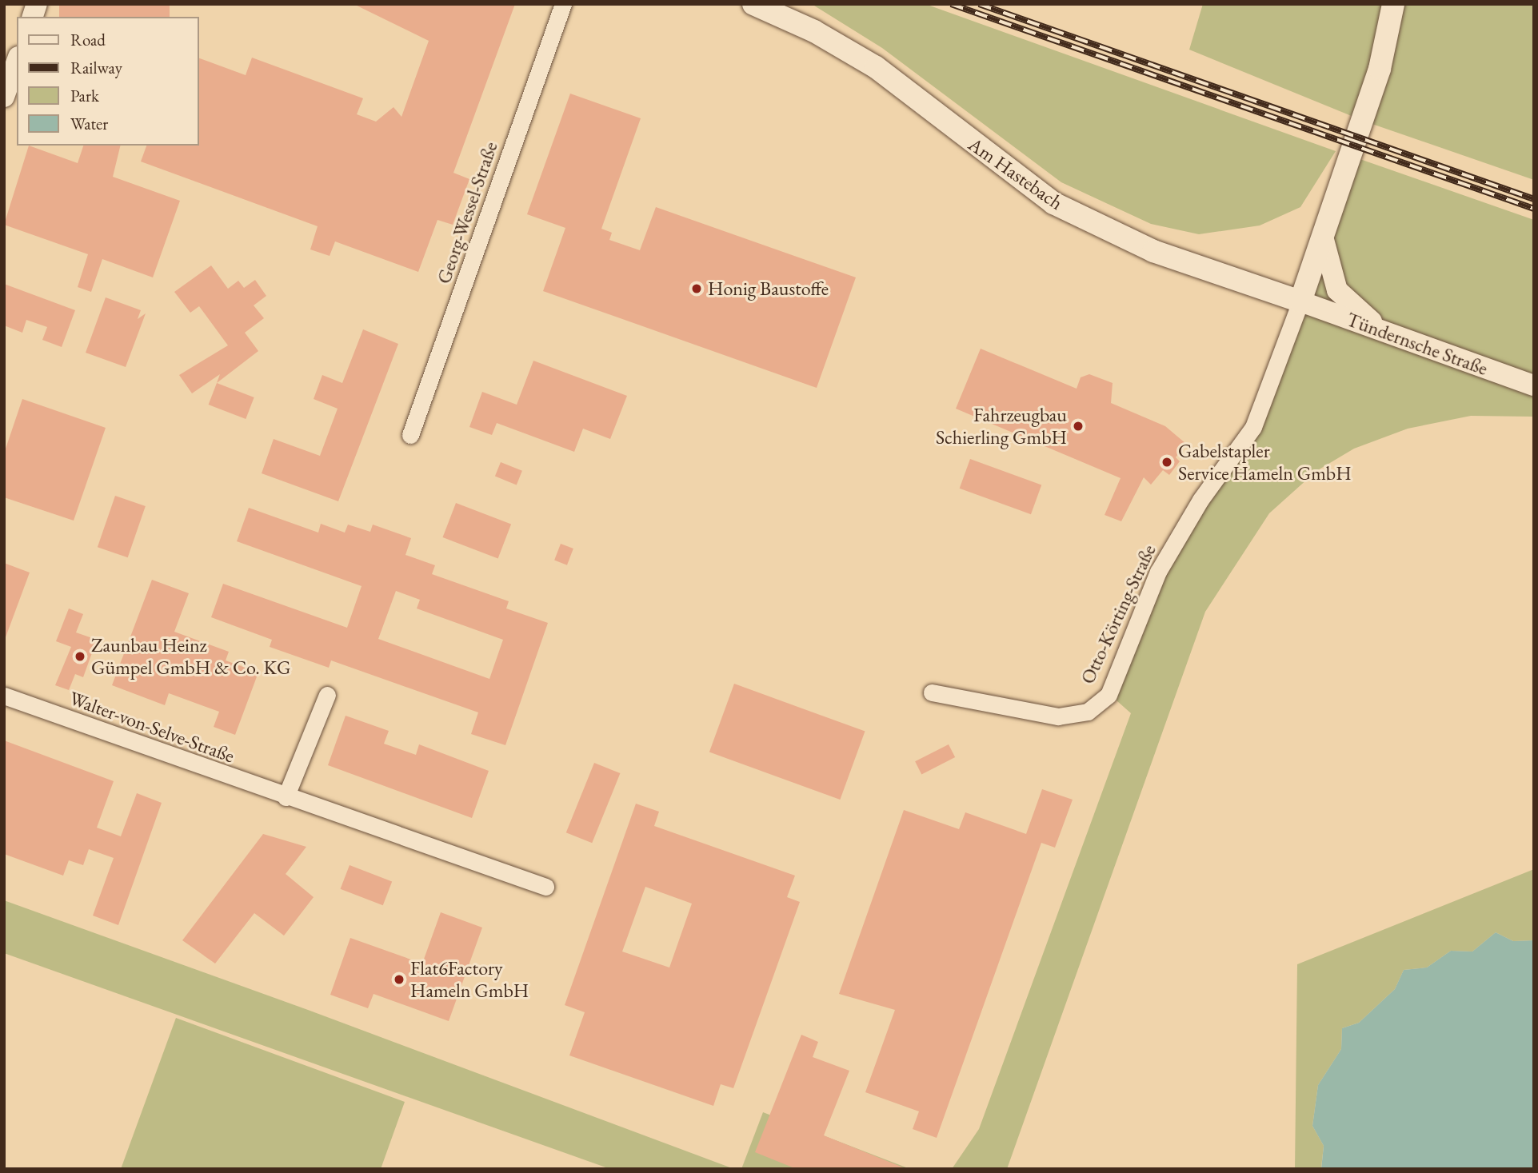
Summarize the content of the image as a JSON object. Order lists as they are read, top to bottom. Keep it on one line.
{"streets":{"main road":["Am Hastebach"],"street":["Georg-Wessel-Straße","Tündernsche Straße","Otto-Körting-Straße","Walter-von-Selve-Straße"]},"crossings":[["Am Hastebach","Tündernsche Straße"],["Am Hastebach","Otto-Körting-Straße"],["Tündernsche Straße","Otto-Körting-Straße"]],"places":["Honig Baustoffe","Fahrzeugbau Schierling GmbH","Gabelstapler Service Hameln GmbH","Zaunbau Heinz Gümpel GmbH & Co. KG","Flat6Factory Hameln GmbH"],"legend":["Road","Railway","Park","Water"]}
